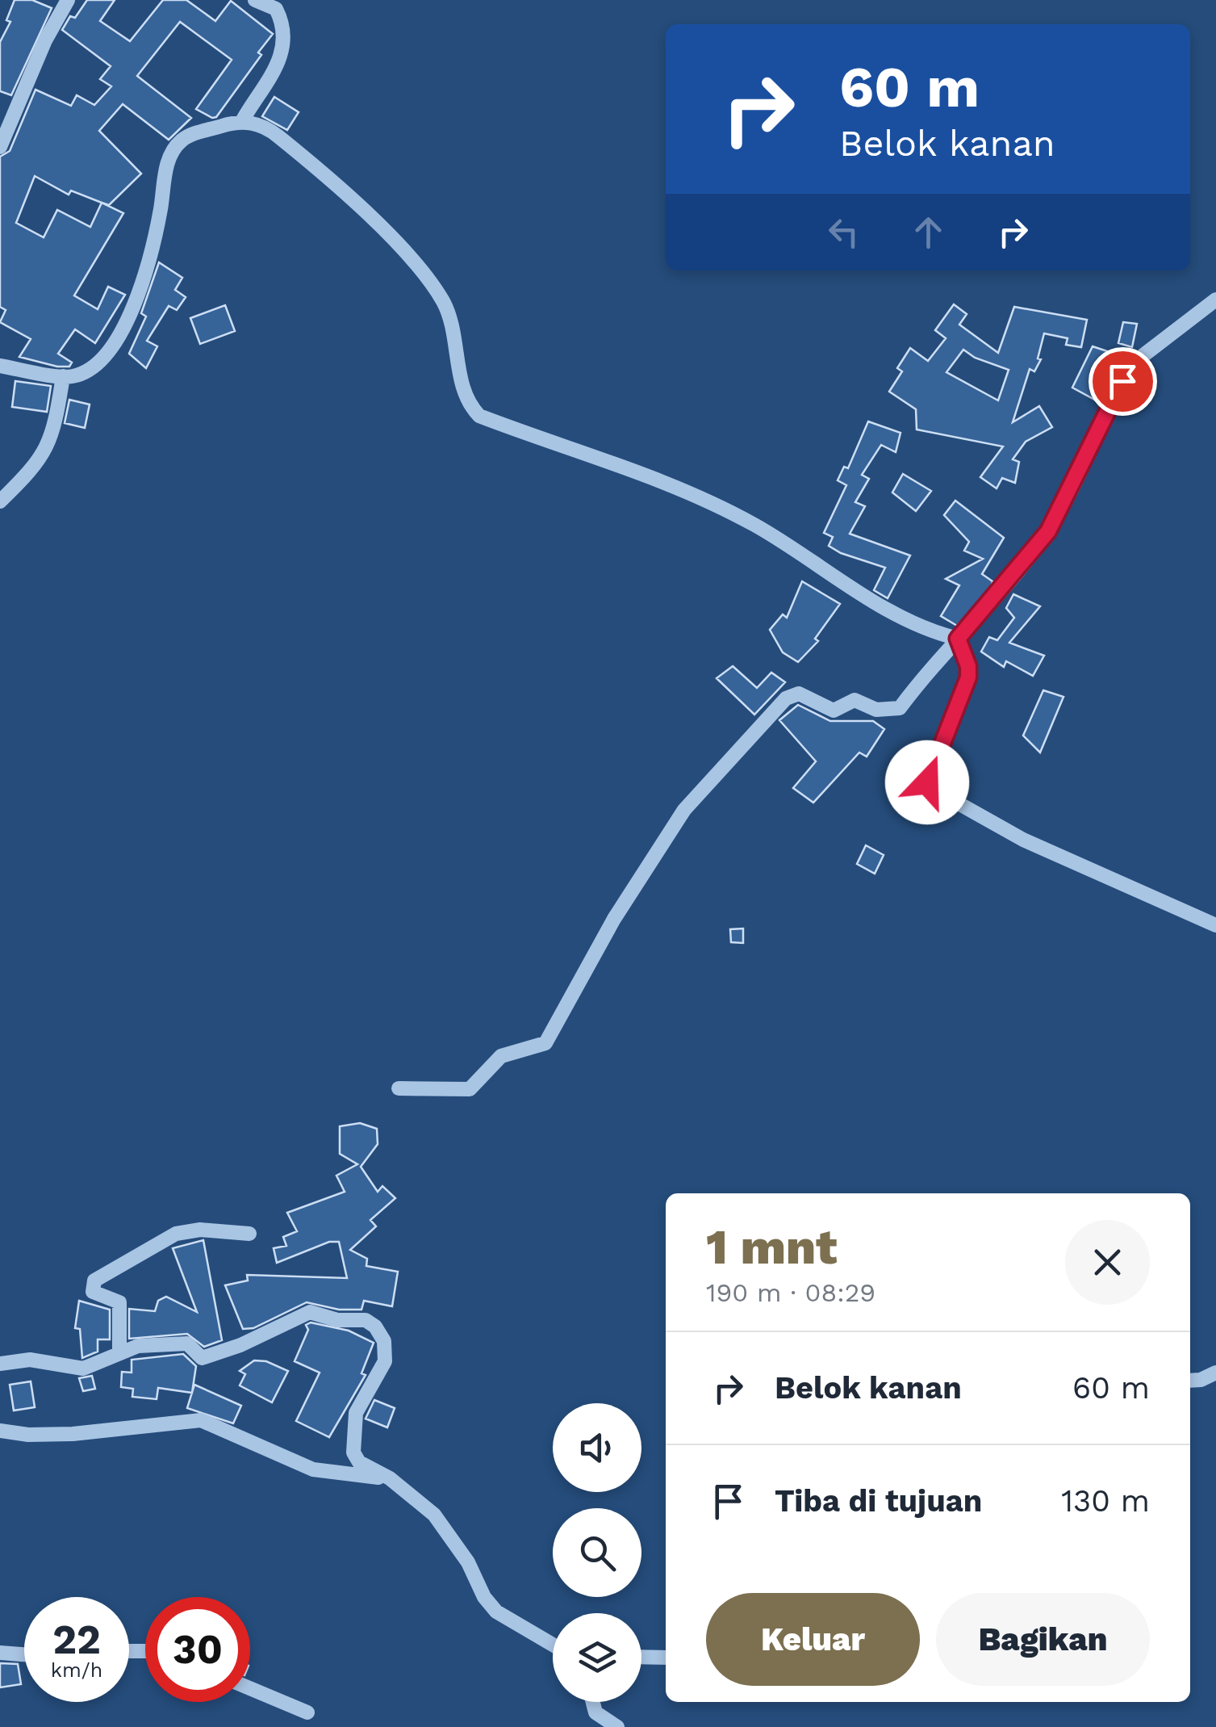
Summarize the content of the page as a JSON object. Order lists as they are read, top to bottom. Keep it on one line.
{"page":{"turn":["60 m","Belok kanan"],"heading":["1 mnt","190 m · 08:29"],"list":[{"name":"Belok kanan","value":"60 m"},{"name":"Tiba di tujuan","value":"130 m"}],"buttons":["Keluar","Bagikan"],"speed":"22 km/h","limit":"30"}}
